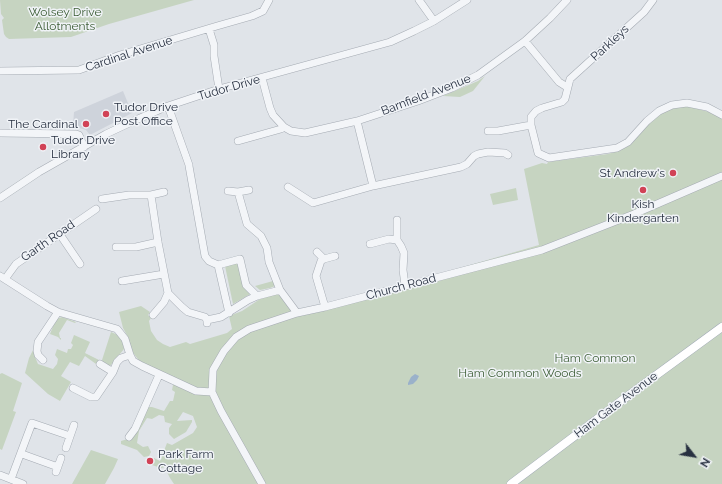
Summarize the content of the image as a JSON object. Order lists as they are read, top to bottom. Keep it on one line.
{"streets":{"main road":["Ham Gate Avenue"],"street":["Parkleys","Cardinal Avenue","Tudor Drive","Barnfield Avenue","Garth Road","Church Road"]},"parks":["Wolsey Drive Allotments","Ham Common","Ham Common Woods"],"places":["Tudor Drive Post Office","The Cardinal","Tudor Drive Library","St Andrew's","Kish Kindergarten","Park Farm Cottage"],"north":"bottom right"}
